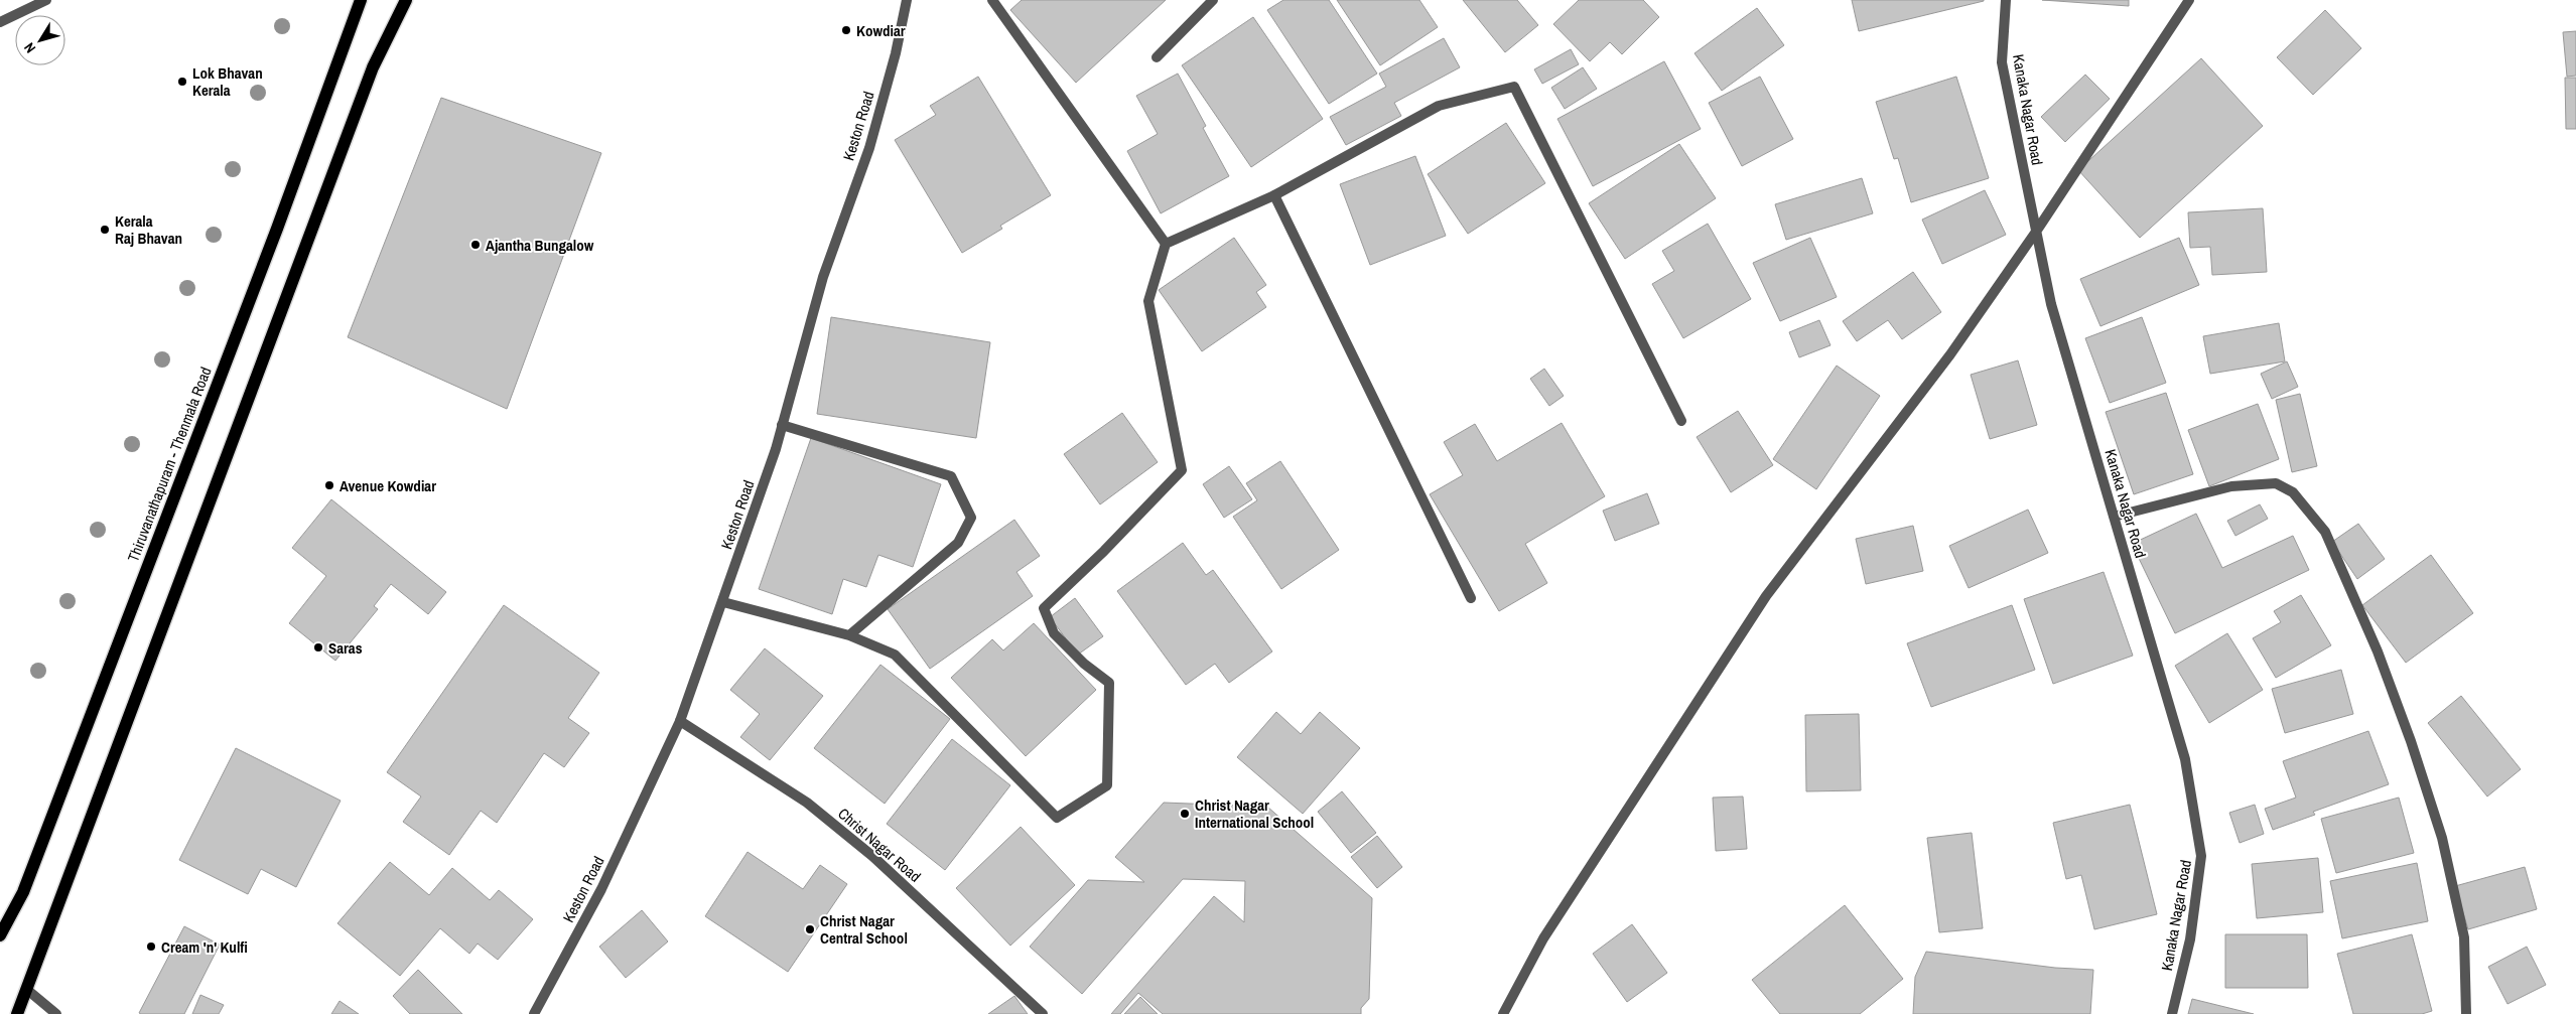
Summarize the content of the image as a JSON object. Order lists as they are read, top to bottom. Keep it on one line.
{"streets":{"main road":["Thiruvanathapuram - Thenmala Road"],"street":["Kanaka Nagar Road","Keston Road","Christ Nagar Road"]},"crossings":[["Keston Road","Christ Nagar Road"]],"places":["Kowdiar","Lok Bhavan Kerala","Kerala Raj Bhavan","Ajantha Bungalow","Avenue Kowdiar","Saras","Christ Nagar International School","Christ Nagar Central School","Cream 'n' Kulfi"],"north":"bottom left"}
